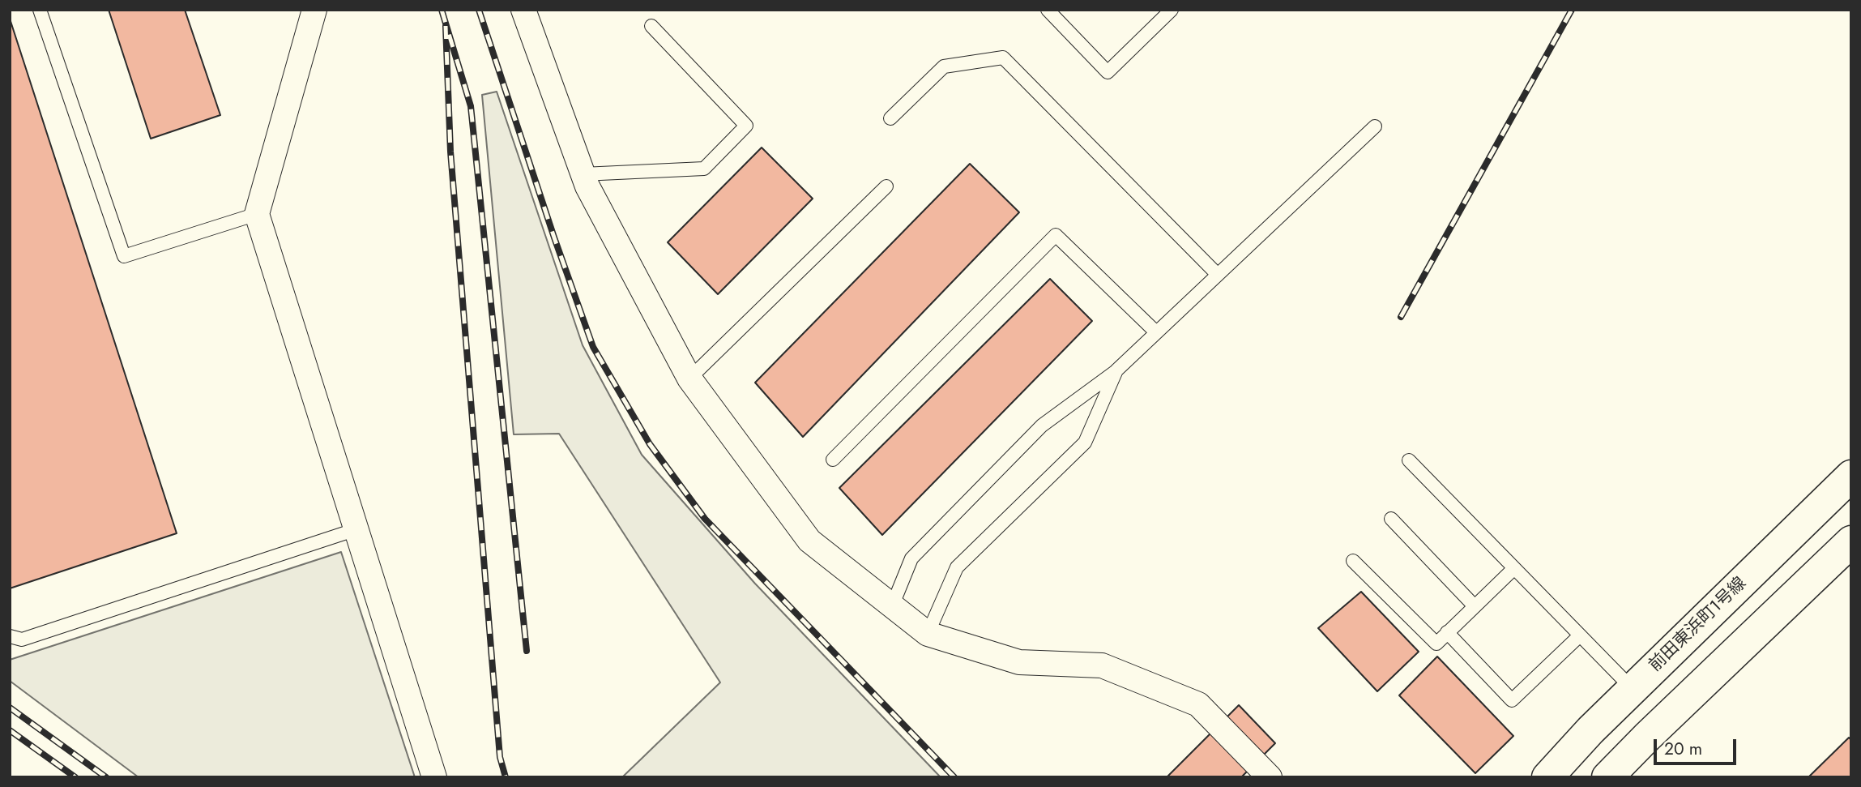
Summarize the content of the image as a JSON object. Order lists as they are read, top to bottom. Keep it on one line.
{"streets":{"street":["前田東浜町1号線"]},"scale_bar":"20 m"}
